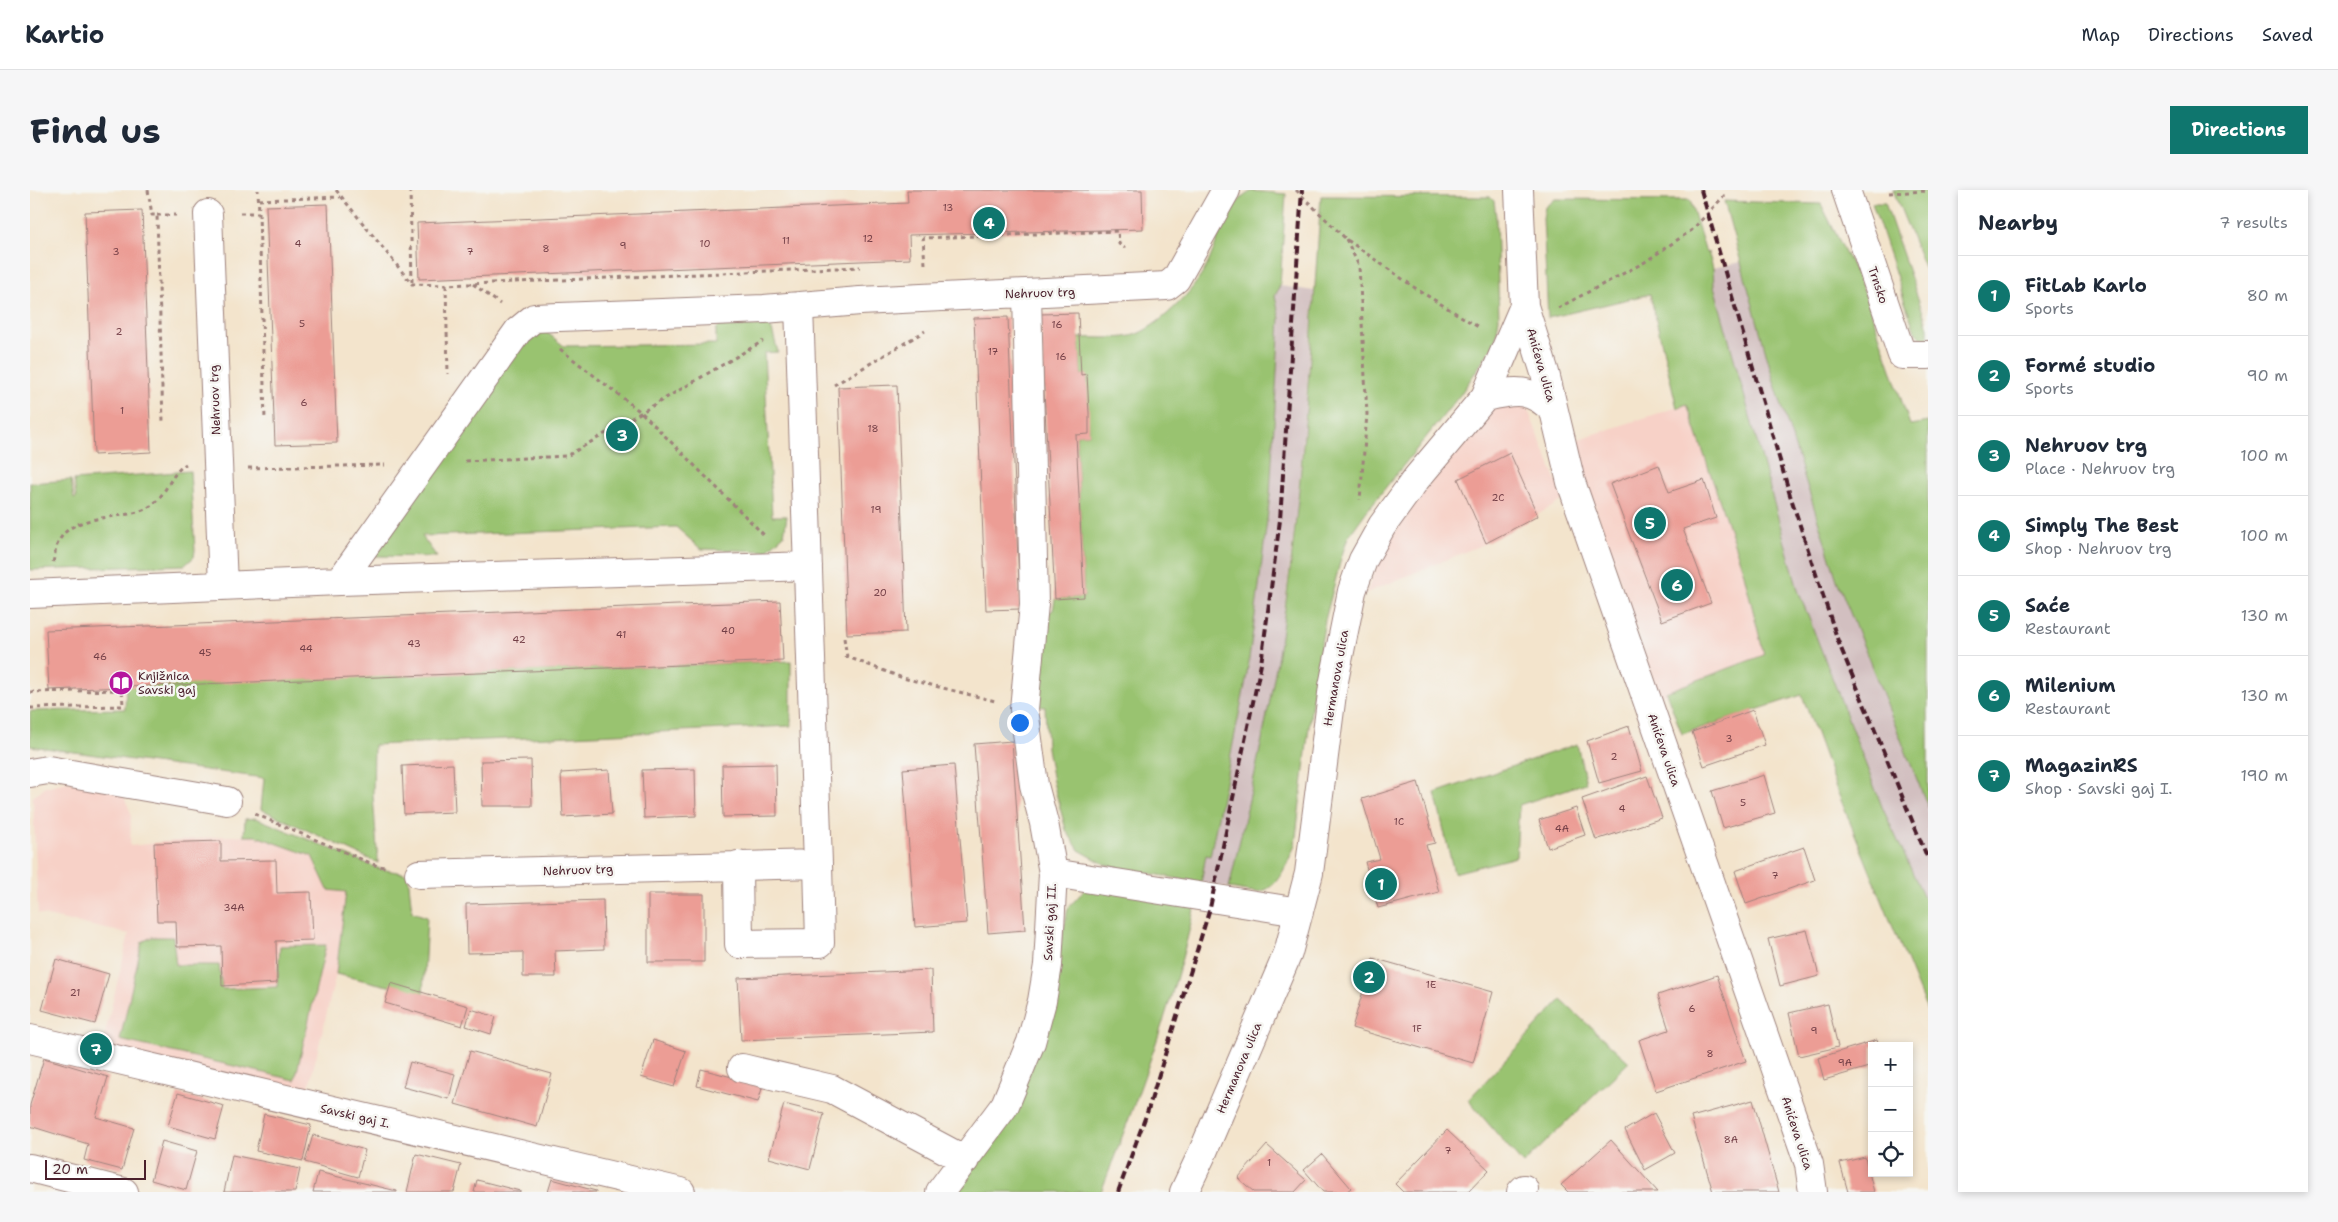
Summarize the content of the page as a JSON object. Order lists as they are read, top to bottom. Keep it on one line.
{"streets":{"street":["Trnsko","Nehruov trg","Anićeva ulica","Hermanova ulica","Savski gaj II.","Savski gaj I."]},"crossings":[["Anićeva ulica","Hermanova ulica"],["Hermanova ulica","Savski gaj II."]],"places":{"library":["Knjižnica Savski gaj"]},"house_numbers":["13","12","11","4","10","9","8","3","7","5","16","2","17","16","6","1","18","2C","19","20","40","41","42","43","44","45","46","3","2","5","4","1C","4A","7","34A","1E","21","6","1F","9","8","9A","8A","7","1"],"scale_bar":"20 m","page":{"header":"Kartio","nav":["Map","Directions","Saved"],"buttons":"Directions","title":"Find us","heading":["Nearby","7 results"],"pins":["4","3","5","6","1","2","7"],"list":[{"mark":"1","name":"FitLab Karlo","note":"Sports","value":"80 m"},{"mark":"2","name":"Formé studio","note":"Sports","value":"90 m"},{"mark":"3","name":"Nehruov trg","note":"Place · Nehruov trg","value":"100 m"},{"mark":"4","name":"Simply The Best","note":"Shop · Nehruov trg","value":"100 m"},{"mark":"5","name":"Saće","note":"Restaurant","value":"130 m"},{"mark":"6","name":"Milenium","note":"Restaurant","value":"130 m"},{"mark":"7","name":"MagazinRS","note":"Shop · Savski gaj I.","value":"190 m"}],"map_buttons":["+","−"],"scale":"20 m"}}
